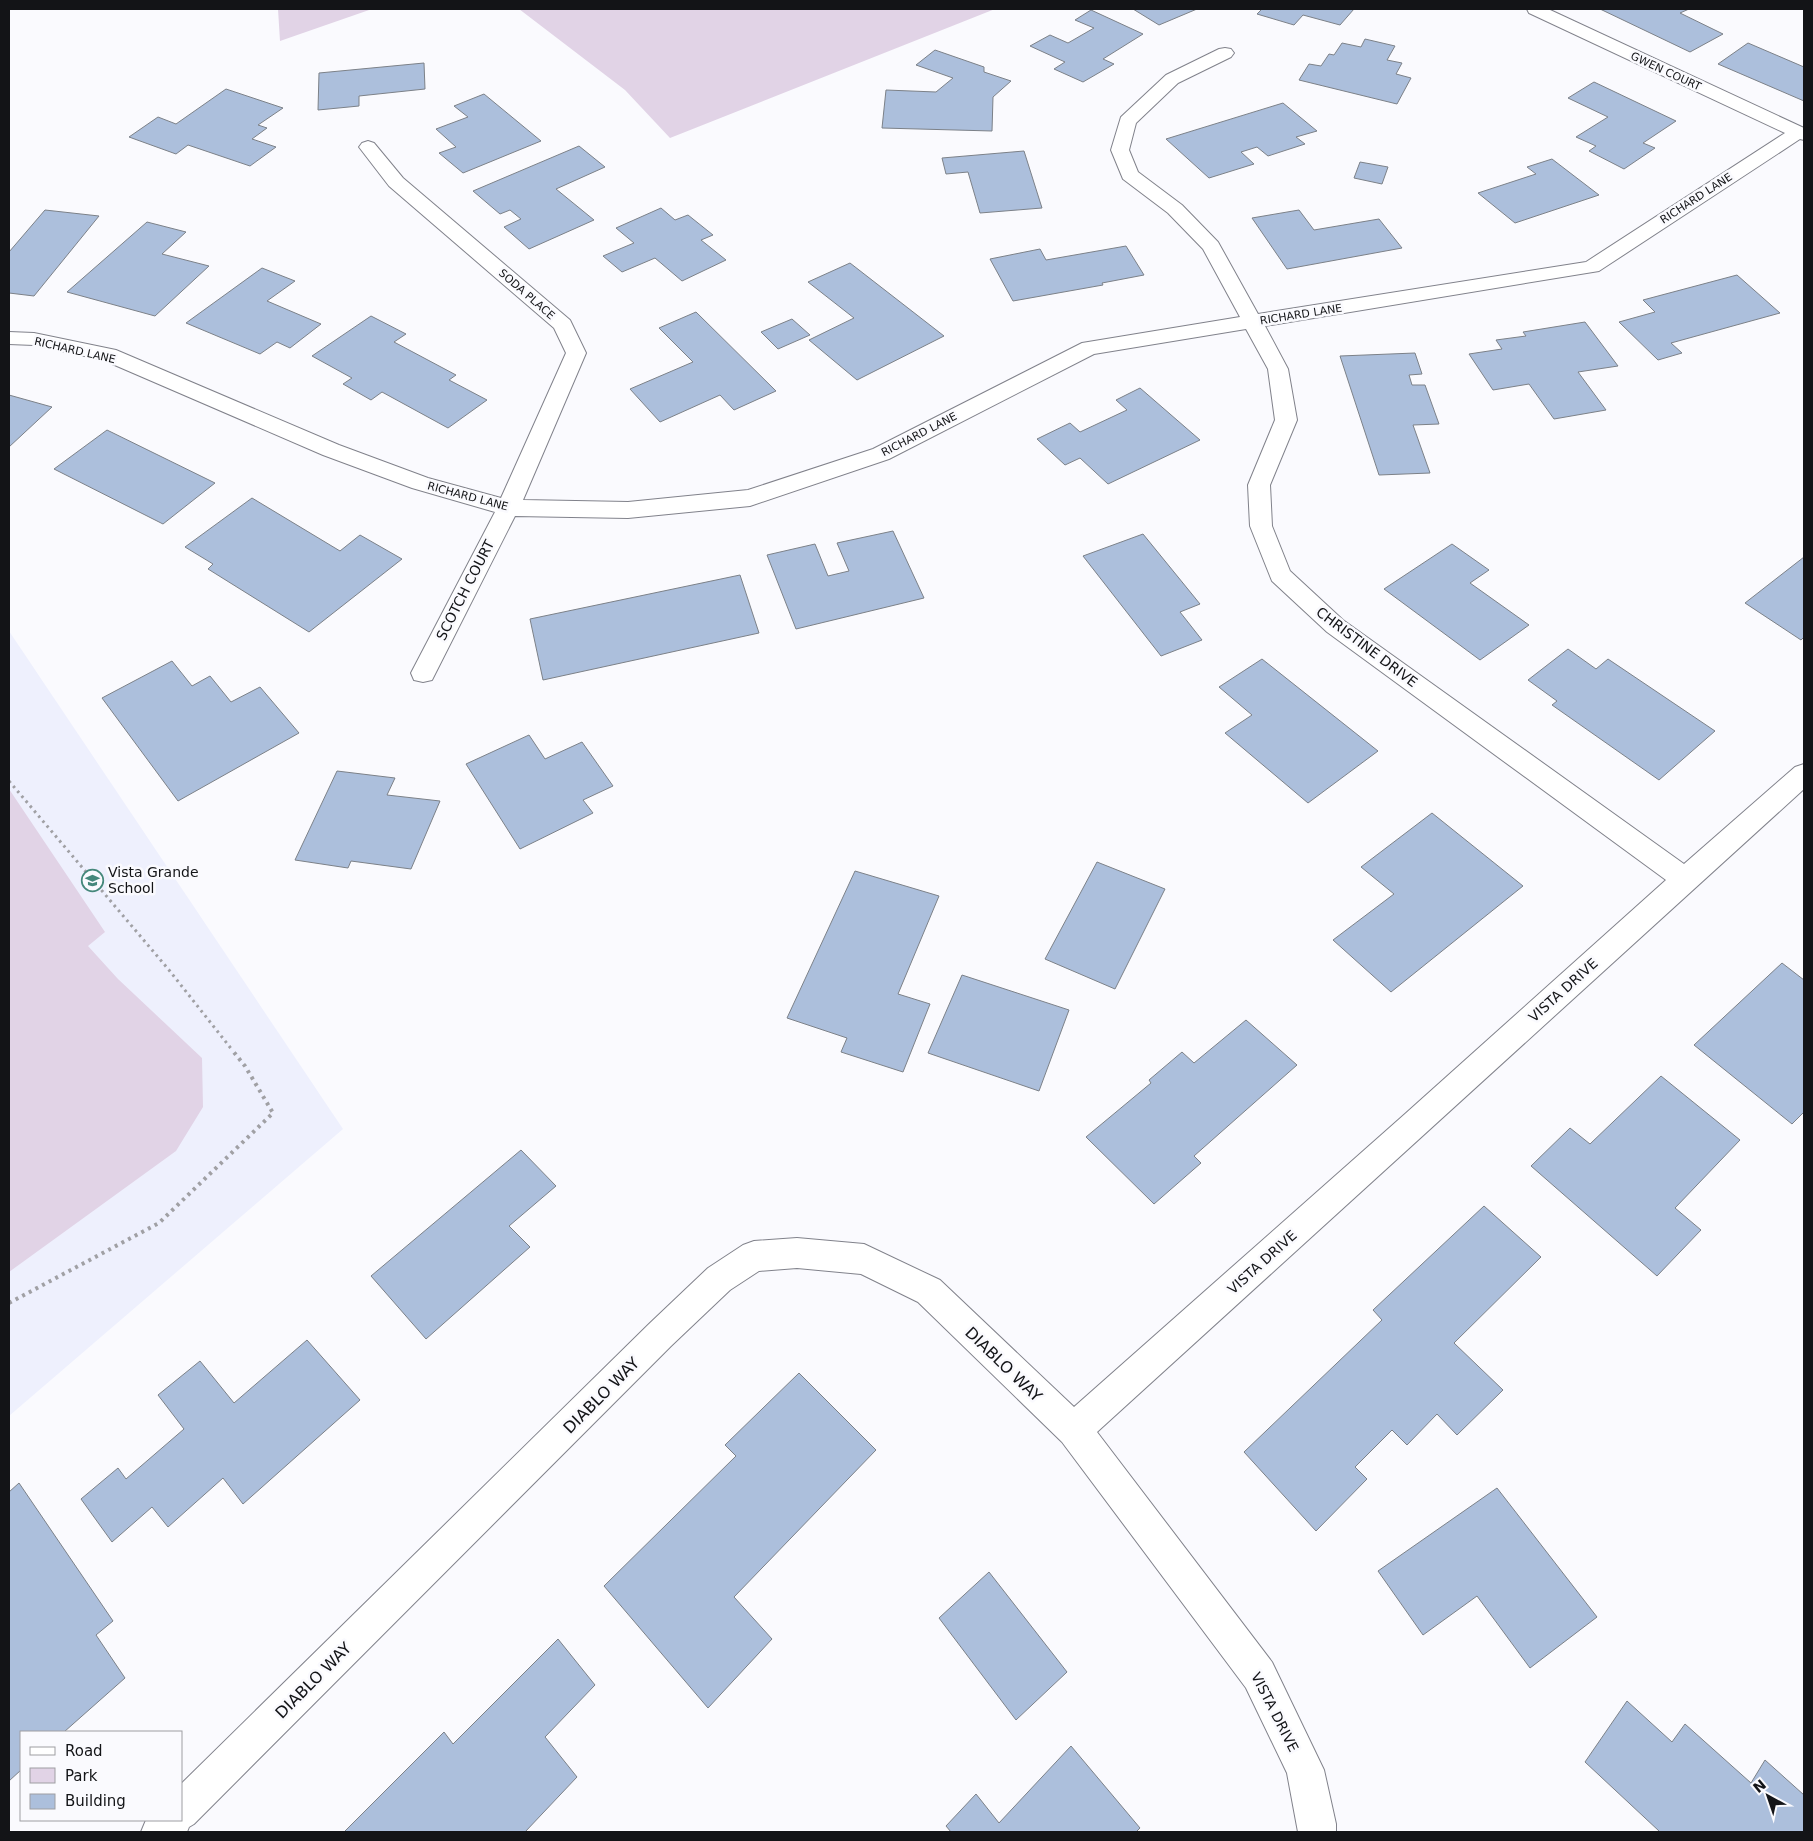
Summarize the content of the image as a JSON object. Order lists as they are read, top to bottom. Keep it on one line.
{"streets":{"street":["GWEN COURT","RICHARD LANE","SODA PLACE","SCOTCH COURT","CHRISTINE DRIVE","VISTA DRIVE","DIABLO WAY"]},"crossings":[["GWEN COURT","RICHARD LANE"],["RICHARD LANE","SODA PLACE"],["RICHARD LANE","SCOTCH COURT"],["RICHARD LANE","CHRISTINE DRIVE"],["SODA PLACE","SCOTCH COURT"],["CHRISTINE DRIVE","VISTA DRIVE"],["VISTA DRIVE","DIABLO WAY"]],"places":{"school or university":["Vista Grande School"]},"legend":["Road","Park","Building"],"north":"top left"}
